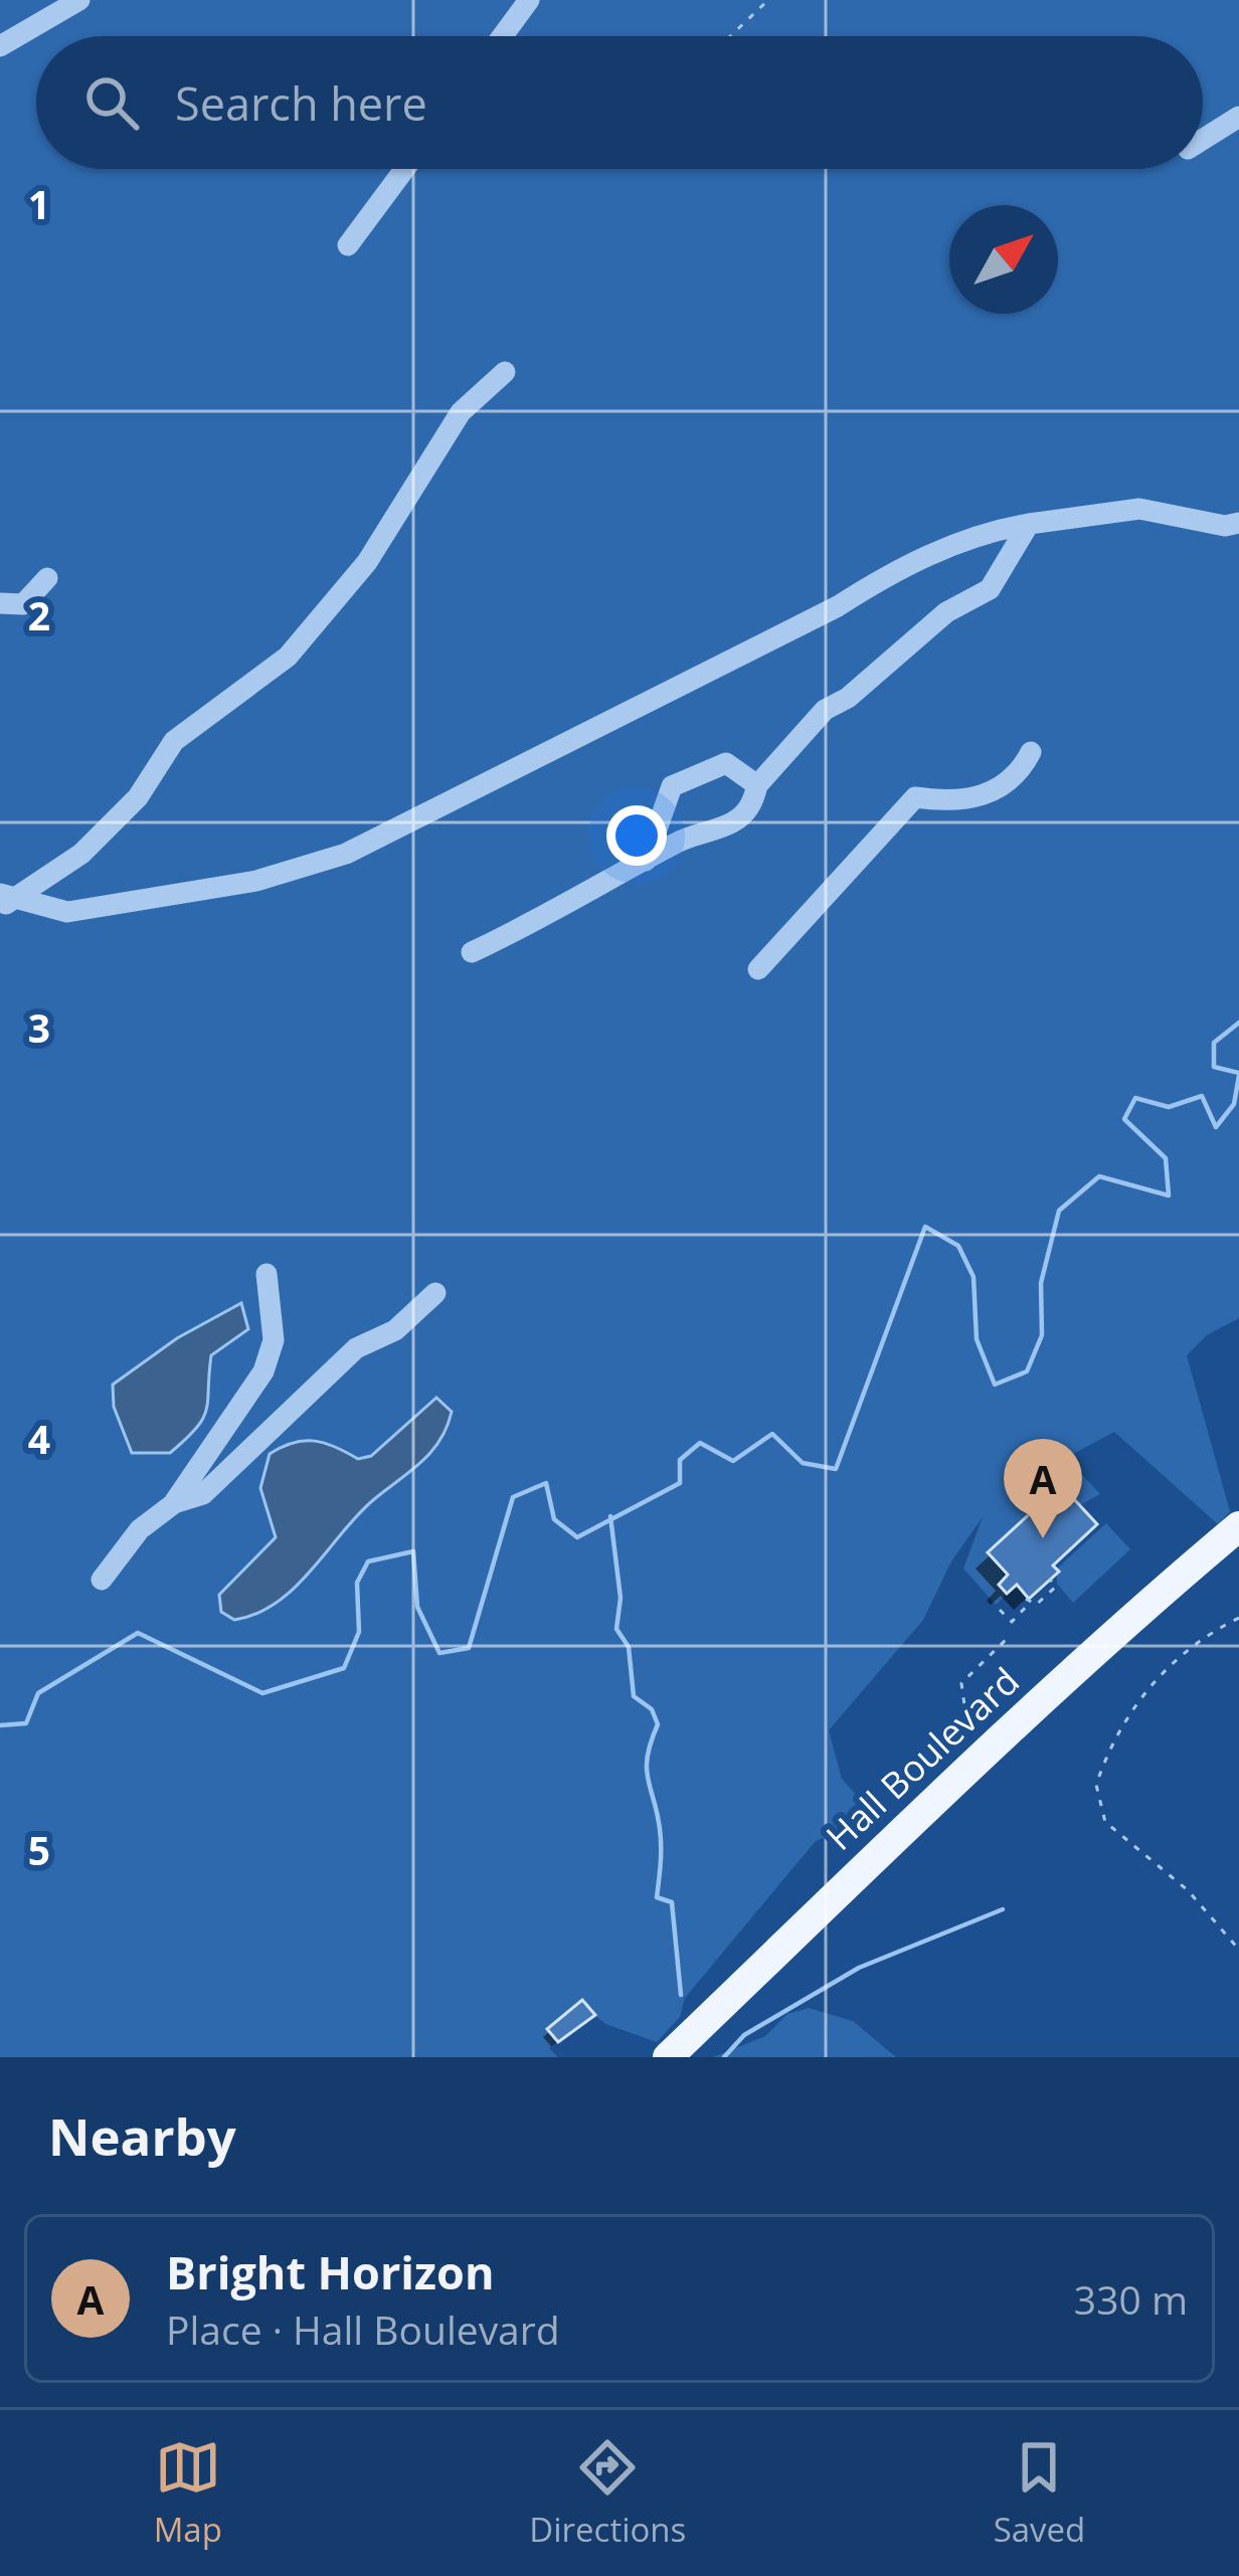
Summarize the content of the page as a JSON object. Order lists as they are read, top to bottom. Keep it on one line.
{"streets":{"main road":["Hall Boulevard"]},"north":"top right","page":{"search":"Search here","pins":"A","heading":"Nearby","list":[{"mark":"A","name":"Bright Horizon","note":"Place · Hall Boulevard","value":"330 m"}],"nav":["Map","Directions","Saved"]},"grid":{"rows":["1","2","3","4","5"]}}
